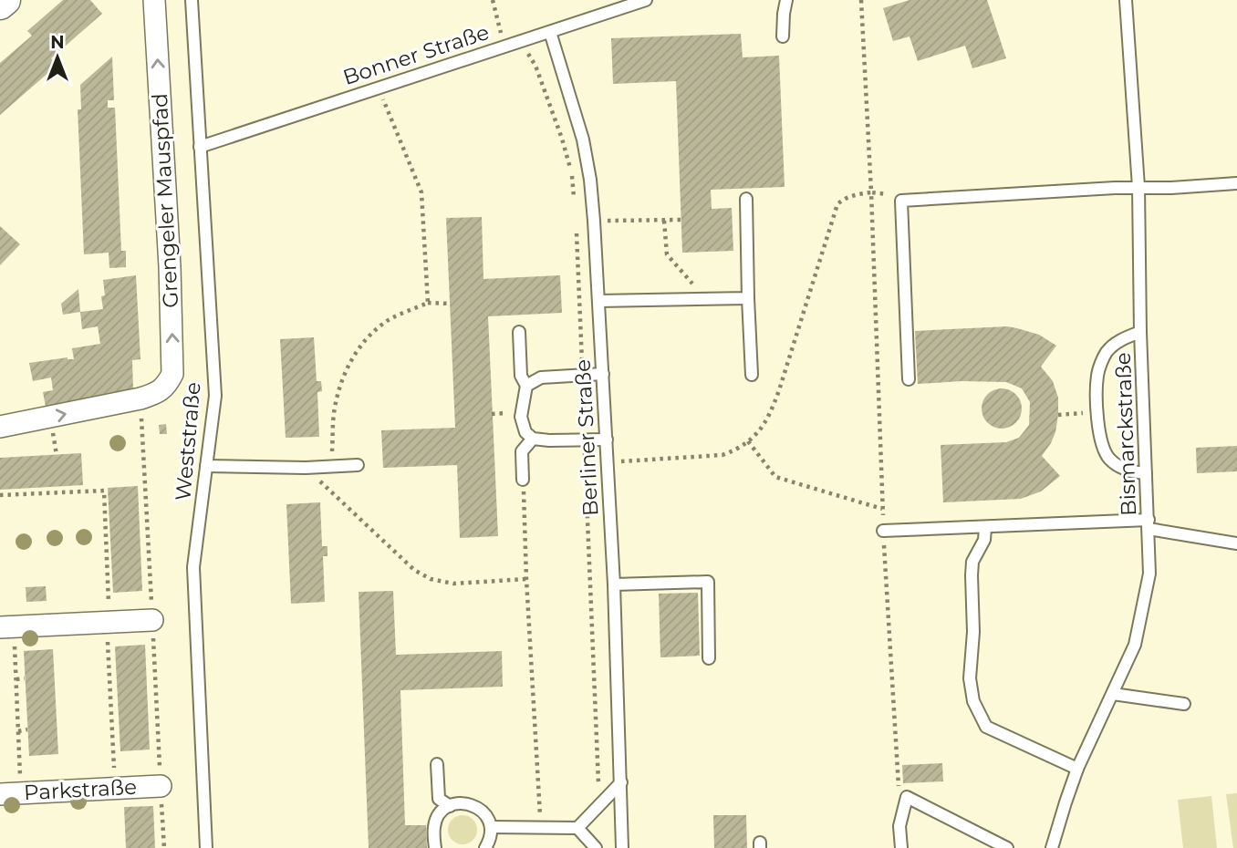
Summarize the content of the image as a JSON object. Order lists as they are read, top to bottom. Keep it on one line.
{"streets":{"street":["Grengeler Mauspfad","Parkstraße"],"lane":["Bonner Straße","Bismarckstraße","Berliner Straße","Weststraße"]},"crossings":[["Bonner Straße","Berliner Straße"],["Bonner Straße","Weststraße"]],"one_way":["Grengeler Mauspfad"],"north":"top"}
